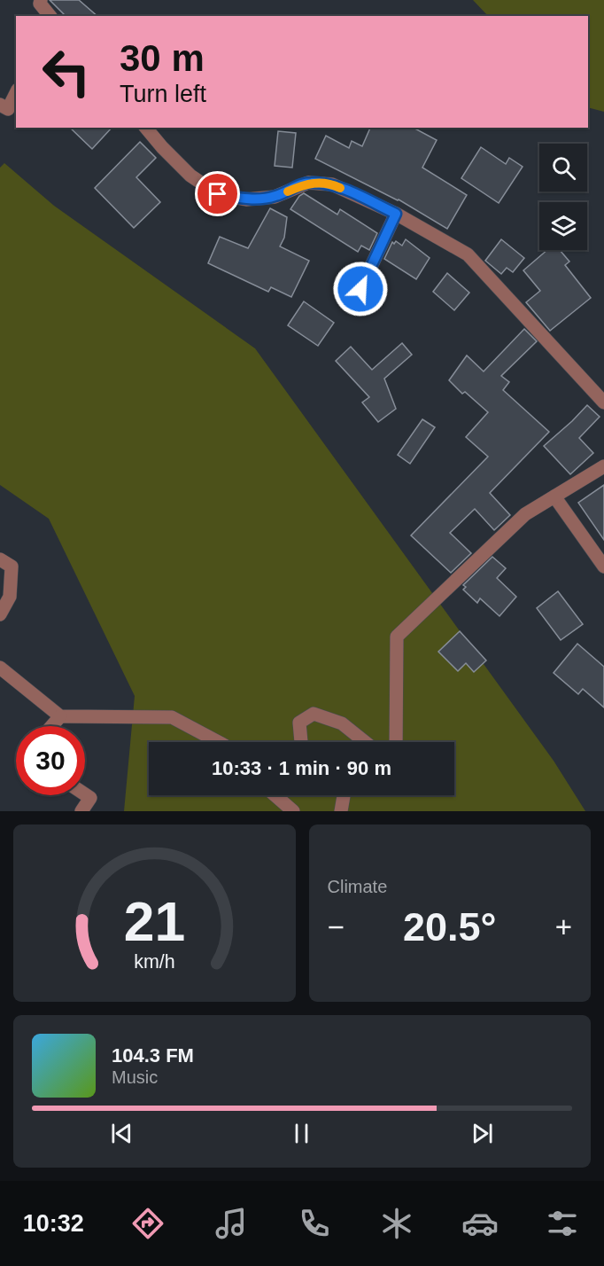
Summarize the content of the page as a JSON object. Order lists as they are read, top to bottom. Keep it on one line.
{"page":{"turn":["30 m","Turn left"],"limit":"30","trip":"10:33 · 1 min · 90 m","tile":"Climate","heat":["−","20.5°","+"],"song":["104.3 FM","Music"],"tabs":"10:32","gauge":["21","km/h"]}}
